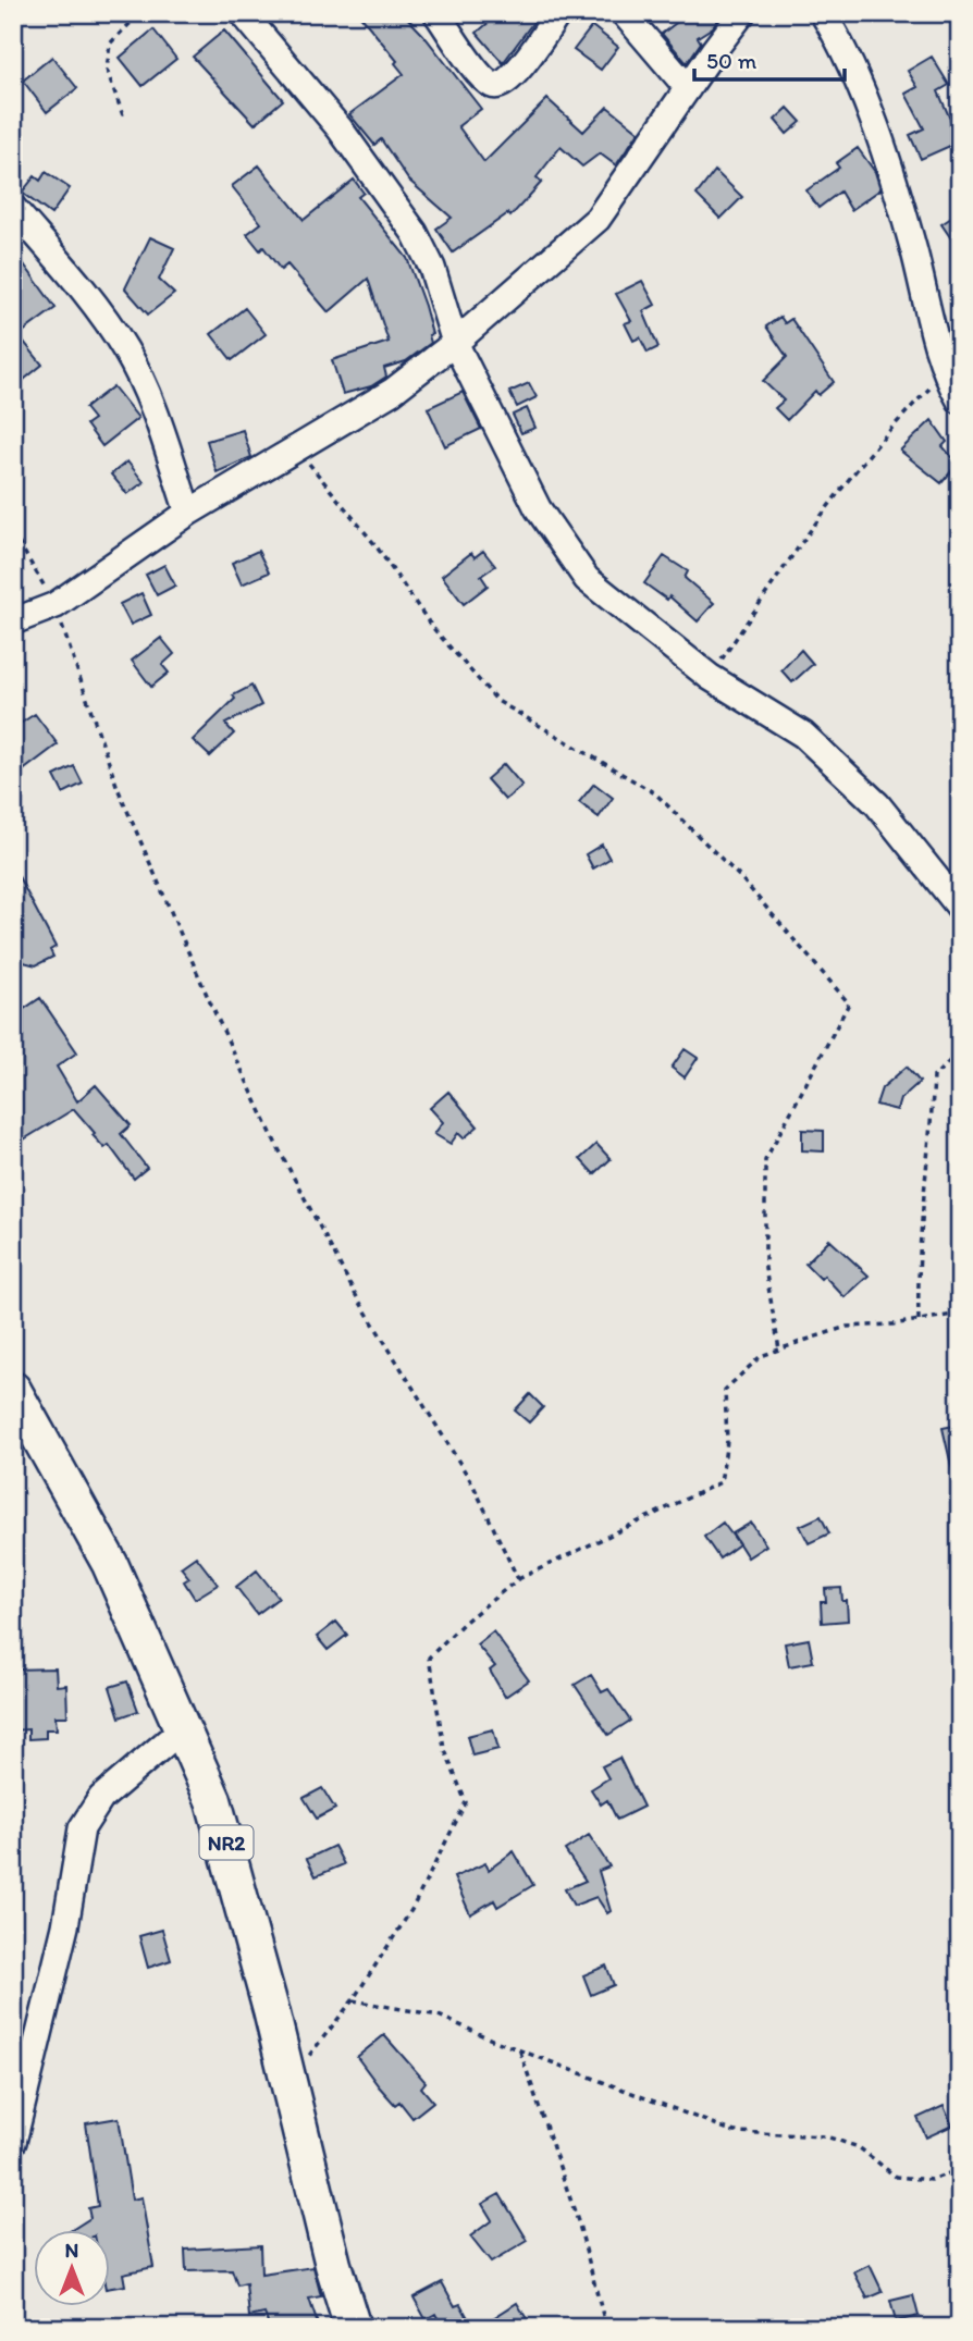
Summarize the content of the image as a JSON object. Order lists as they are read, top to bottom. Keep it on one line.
{"streets":{"highway":["NR2"]},"scale_bar":"50 m","north":"top"}
